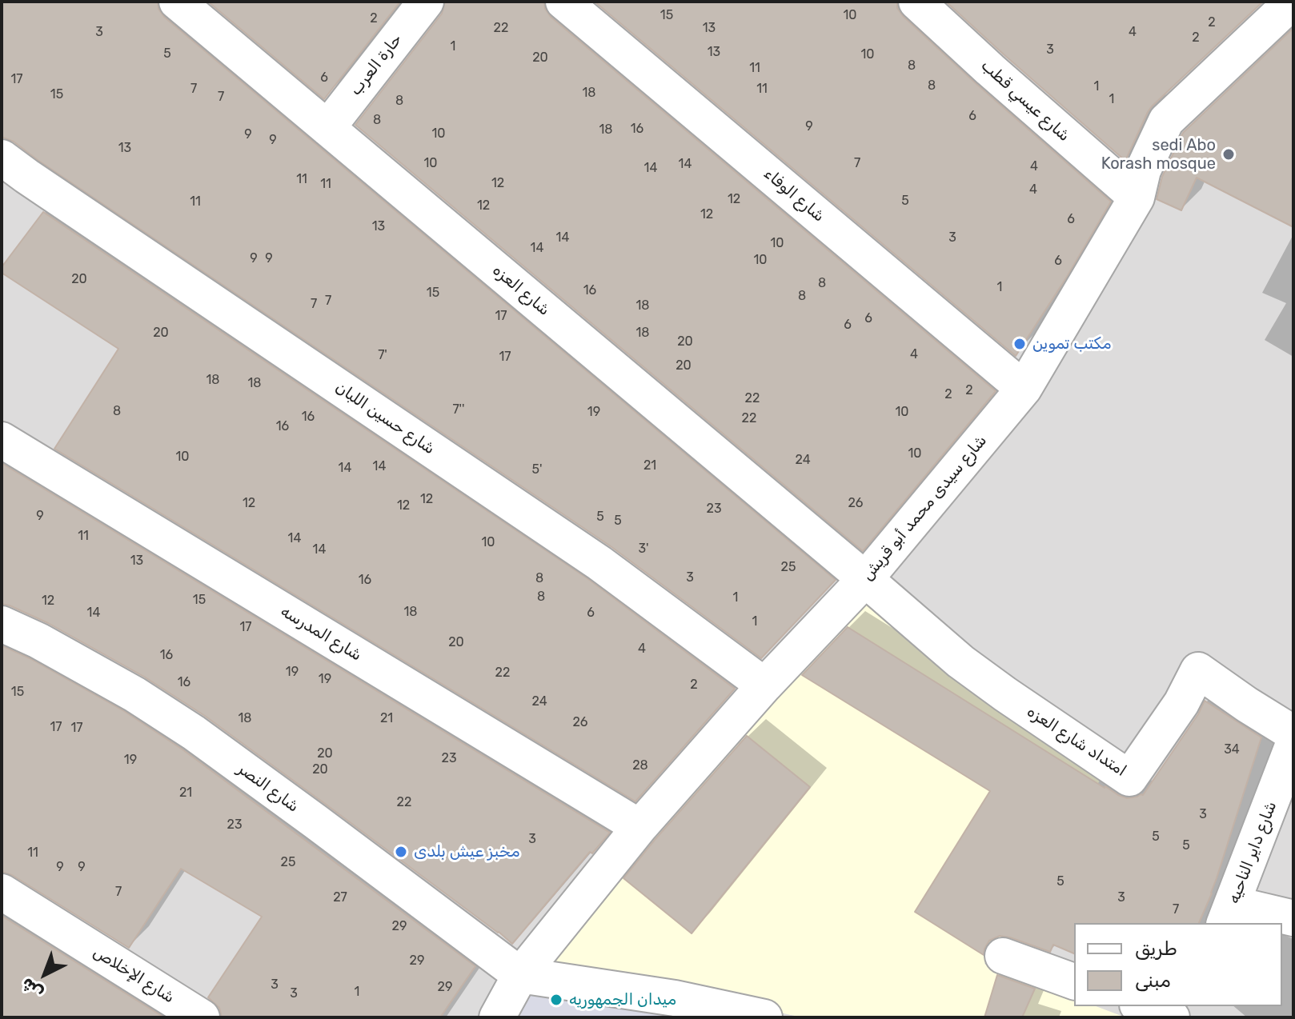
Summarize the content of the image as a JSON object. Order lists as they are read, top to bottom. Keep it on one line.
{"streets":{"street":["حارة العرب","شارع عيسي قطب","شارع الوفاء","شارع العزه","شارع حسين اللبان","شارع سيدى محمد أبو قريش","شارع المدرسه","امتداد شارع العزه","شارع النصر","شارع داير الناحيه","شارع الإخلاص"]},"crossings":[["حارة العرب","شارع العزه"],["شارع عيسي قطب","شارع سيدى محمد أبو قريش"],["شارع الوفاء","شارع سيدى محمد أبو قريش"],["شارع العزه","شارع سيدى محمد أبو قريش"],["شارع العزه","امتداد شارع العزه"],["شارع حسين اللبان","شارع سيدى محمد أبو قريش"],["شارع سيدى محمد أبو قريش","شارع المدرسه"],["شارع سيدى محمد أبو قريش","امتداد شارع العزه"],["شارع سيدى محمد أبو قريش","شارع النصر"]],"places":["sedi Abo Korash mosque","مكتب تموين","مخبز عيش بلدى","ميدان الجمهوريه"],"house_numbers":["15","10","2","2","22","13","3","4","2","1","3","13","5","10","20","8","11","6","17","8","1","7","11","18","15","7","1","8","6","8","9","16","18","10","9","9","13","10","7","14","4","14","11","12","11","4","12","5","11","12","12","6","13","14","3","10","14","9","9","10","6","20","8","1","16","15","8","7","7","18","17","6","6","20","18","20","4","7'","17","20","18","18","2","2","22","7''","8","19","10","16","22","16","10","10","24","21","14","14","5'","12","12","26","12","23","9","5","5","11","14","10","3'","14","13","25","3","8","16","8","1","15","12","18","14","6","1","17","20","4","16","19","22","19","16","2","15","24","18","21","26","17","17","34","20","23","19","28","20","21","22","3","23","5","3","5","11","25","9","9","5","7","27","3","7","29","29","3","29","1","3"],"legend":["طريق","مبنى"],"north":"bottom left"}
